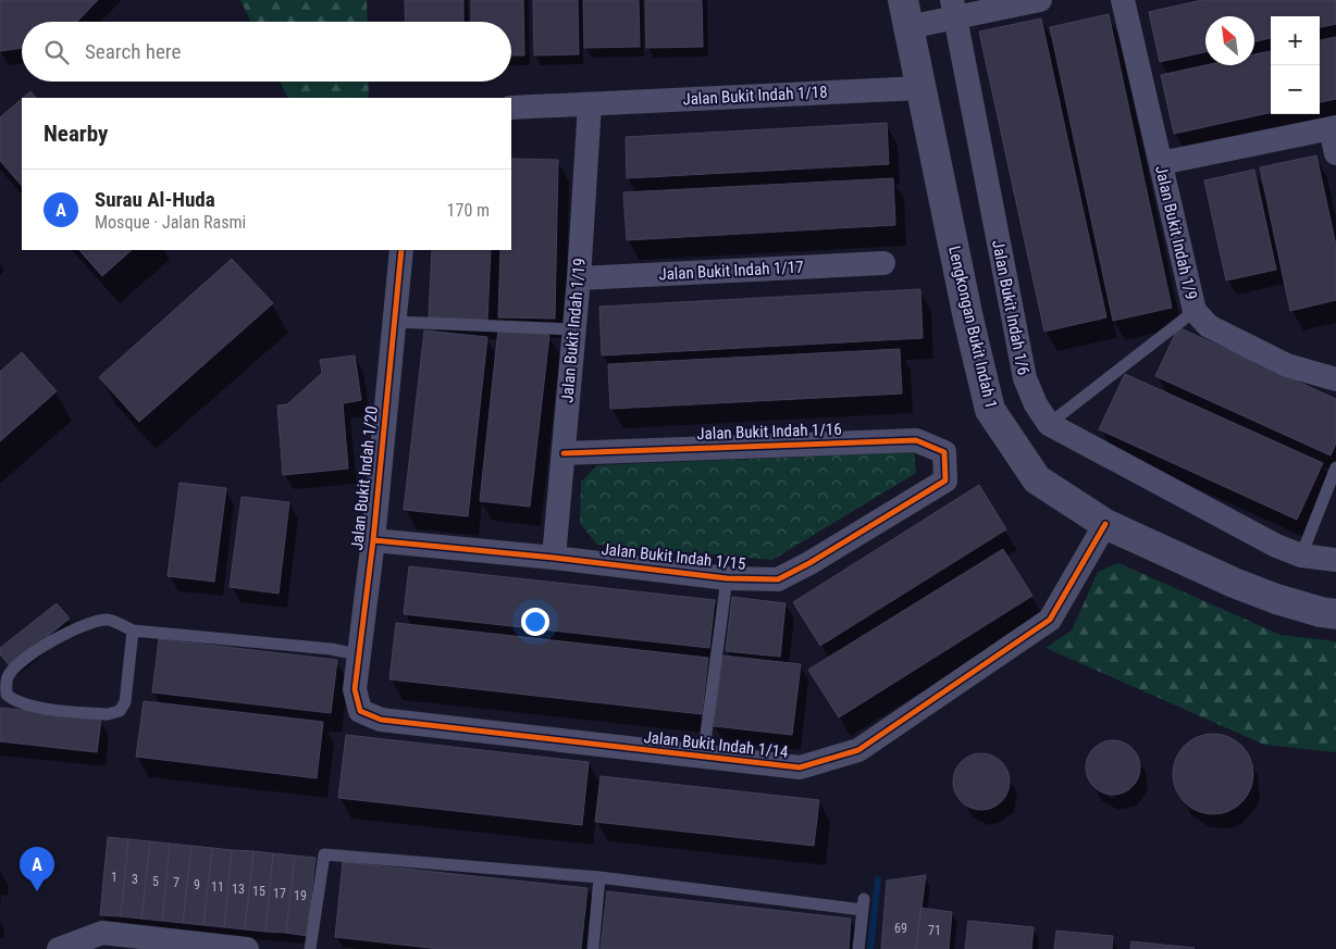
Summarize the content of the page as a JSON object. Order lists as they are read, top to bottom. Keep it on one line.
{"streets":{"street":["Jalan Bukit Indah 1/18","Jalan Bukit Indah 1/9","Jalan Bukit Indah 1/17","Jalan Bukit Indah 1/6","Lengkongan Bukit Indah 1","Jalan Bukit Indah 1/19","Jalan Bukit Indah 1/16","Jalan Bukit Indah 1/20","Jalan Bukit Indah 1/15","Jalan Bukit Indah 1/14"]},"crossings":[["Jalan Bukit Indah 1/18","Lengkongan Bukit Indah 1"],["Jalan Bukit Indah 1/18","Jalan Bukit Indah 1/19"],["Jalan Bukit Indah 1/17","Jalan Bukit Indah 1/19"],["Lengkongan Bukit Indah 1","Jalan Bukit Indah 1/14"],["Jalan Bukit Indah 1/19","Jalan Bukit Indah 1/16"],["Jalan Bukit Indah 1/19","Jalan Bukit Indah 1/15"],["Jalan Bukit Indah 1/16","Jalan Bukit Indah 1/15"],["Jalan Bukit Indah 1/20","Jalan Bukit Indah 1/15"],["Jalan Bukit Indah 1/20","Jalan Bukit Indah 1/14"]],"house_numbers":["1","3","5","7","9","11","13","15","17","19","69","71"],"north":"top left","page":{"map_buttons":["+","−"],"search":"Search here","heading":"Nearby","list":[{"mark":"A","name":"Surau Al-Huda","note":"Mosque · Jalan Rasmi","value":"170 m"}],"pins":"A"}}
